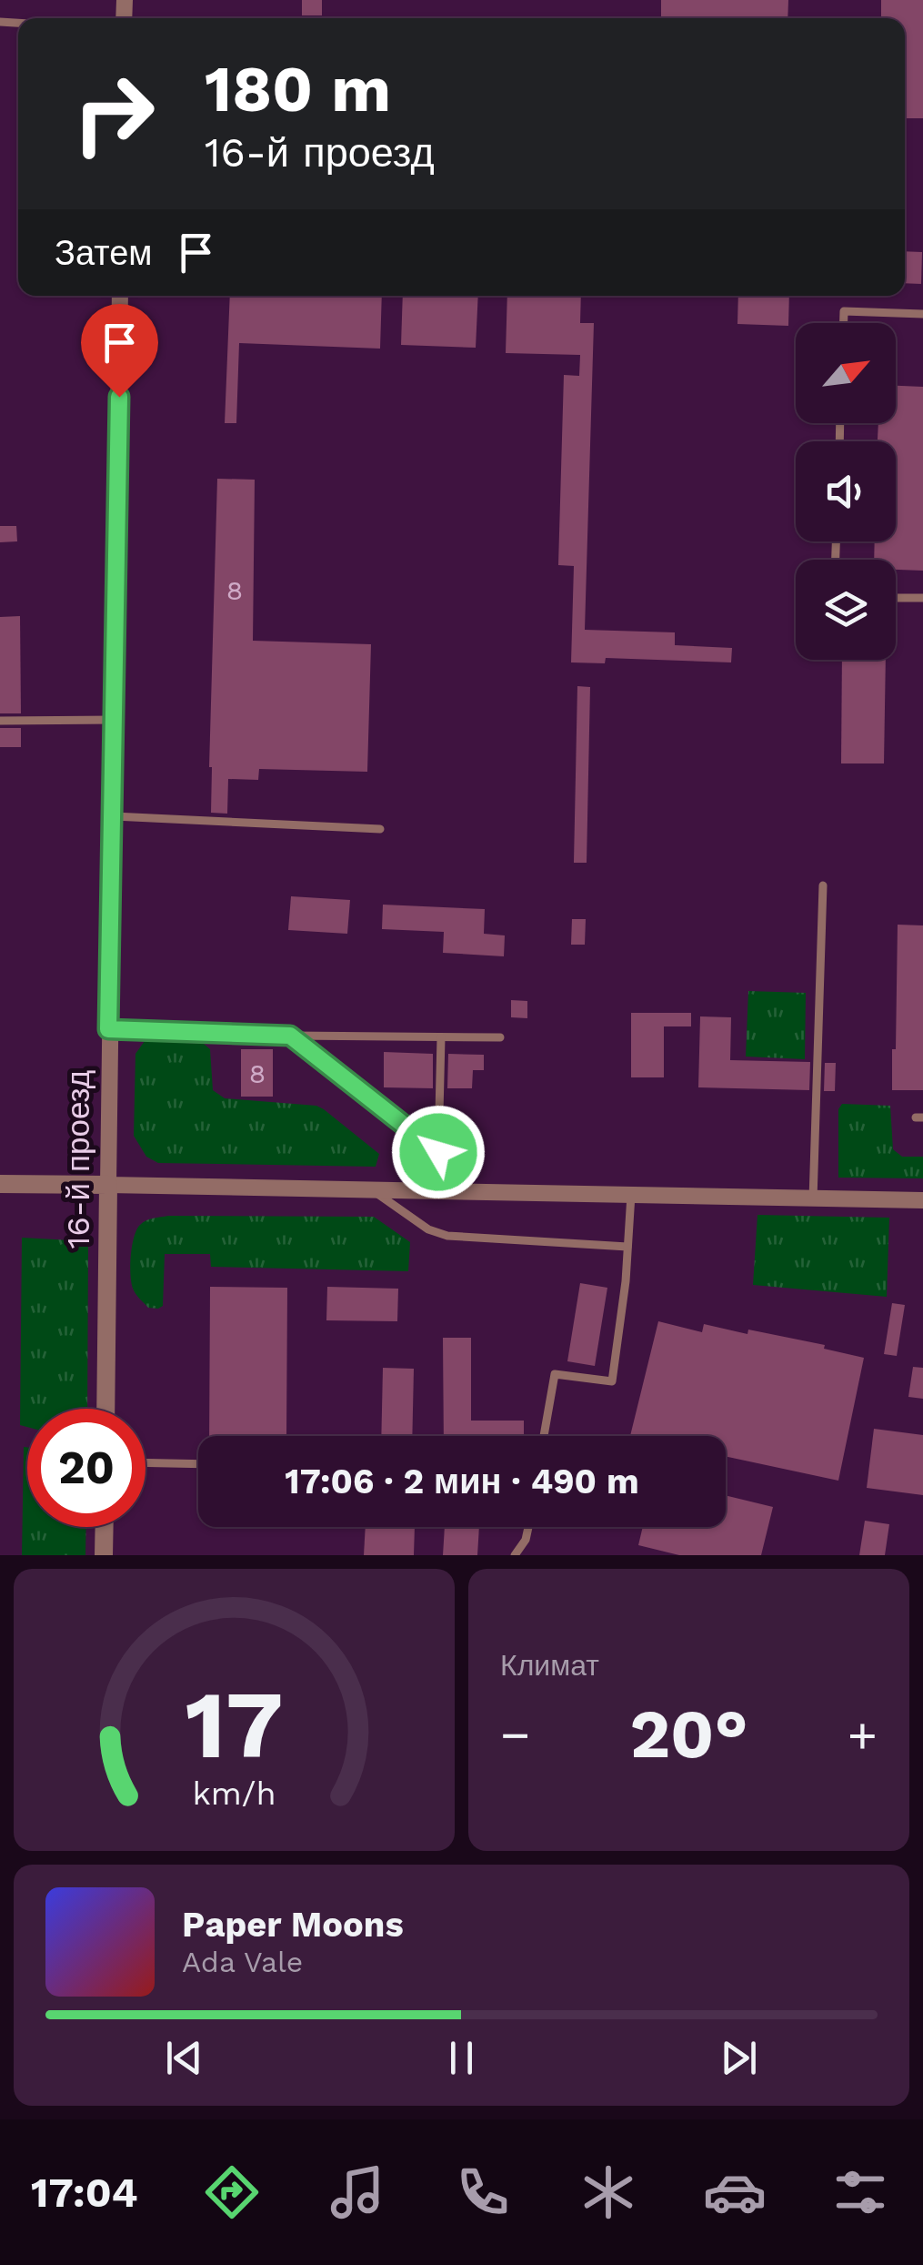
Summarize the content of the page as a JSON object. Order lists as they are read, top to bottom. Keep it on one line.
{"streets":{"street":["16-й проезд"]},"house_numbers":["8","8"],"north":"top right","page":{"turn":["180 m","16-й проезд"],"then":"Затем","limit":"20","trip":"17:06 · 2 мин · 490 m","tile":"Климат","heat":["−","20°","+"],"song":["Paper Moons","Ada Vale"],"tabs":"17:04","gauge":["17","km/h"]}}
